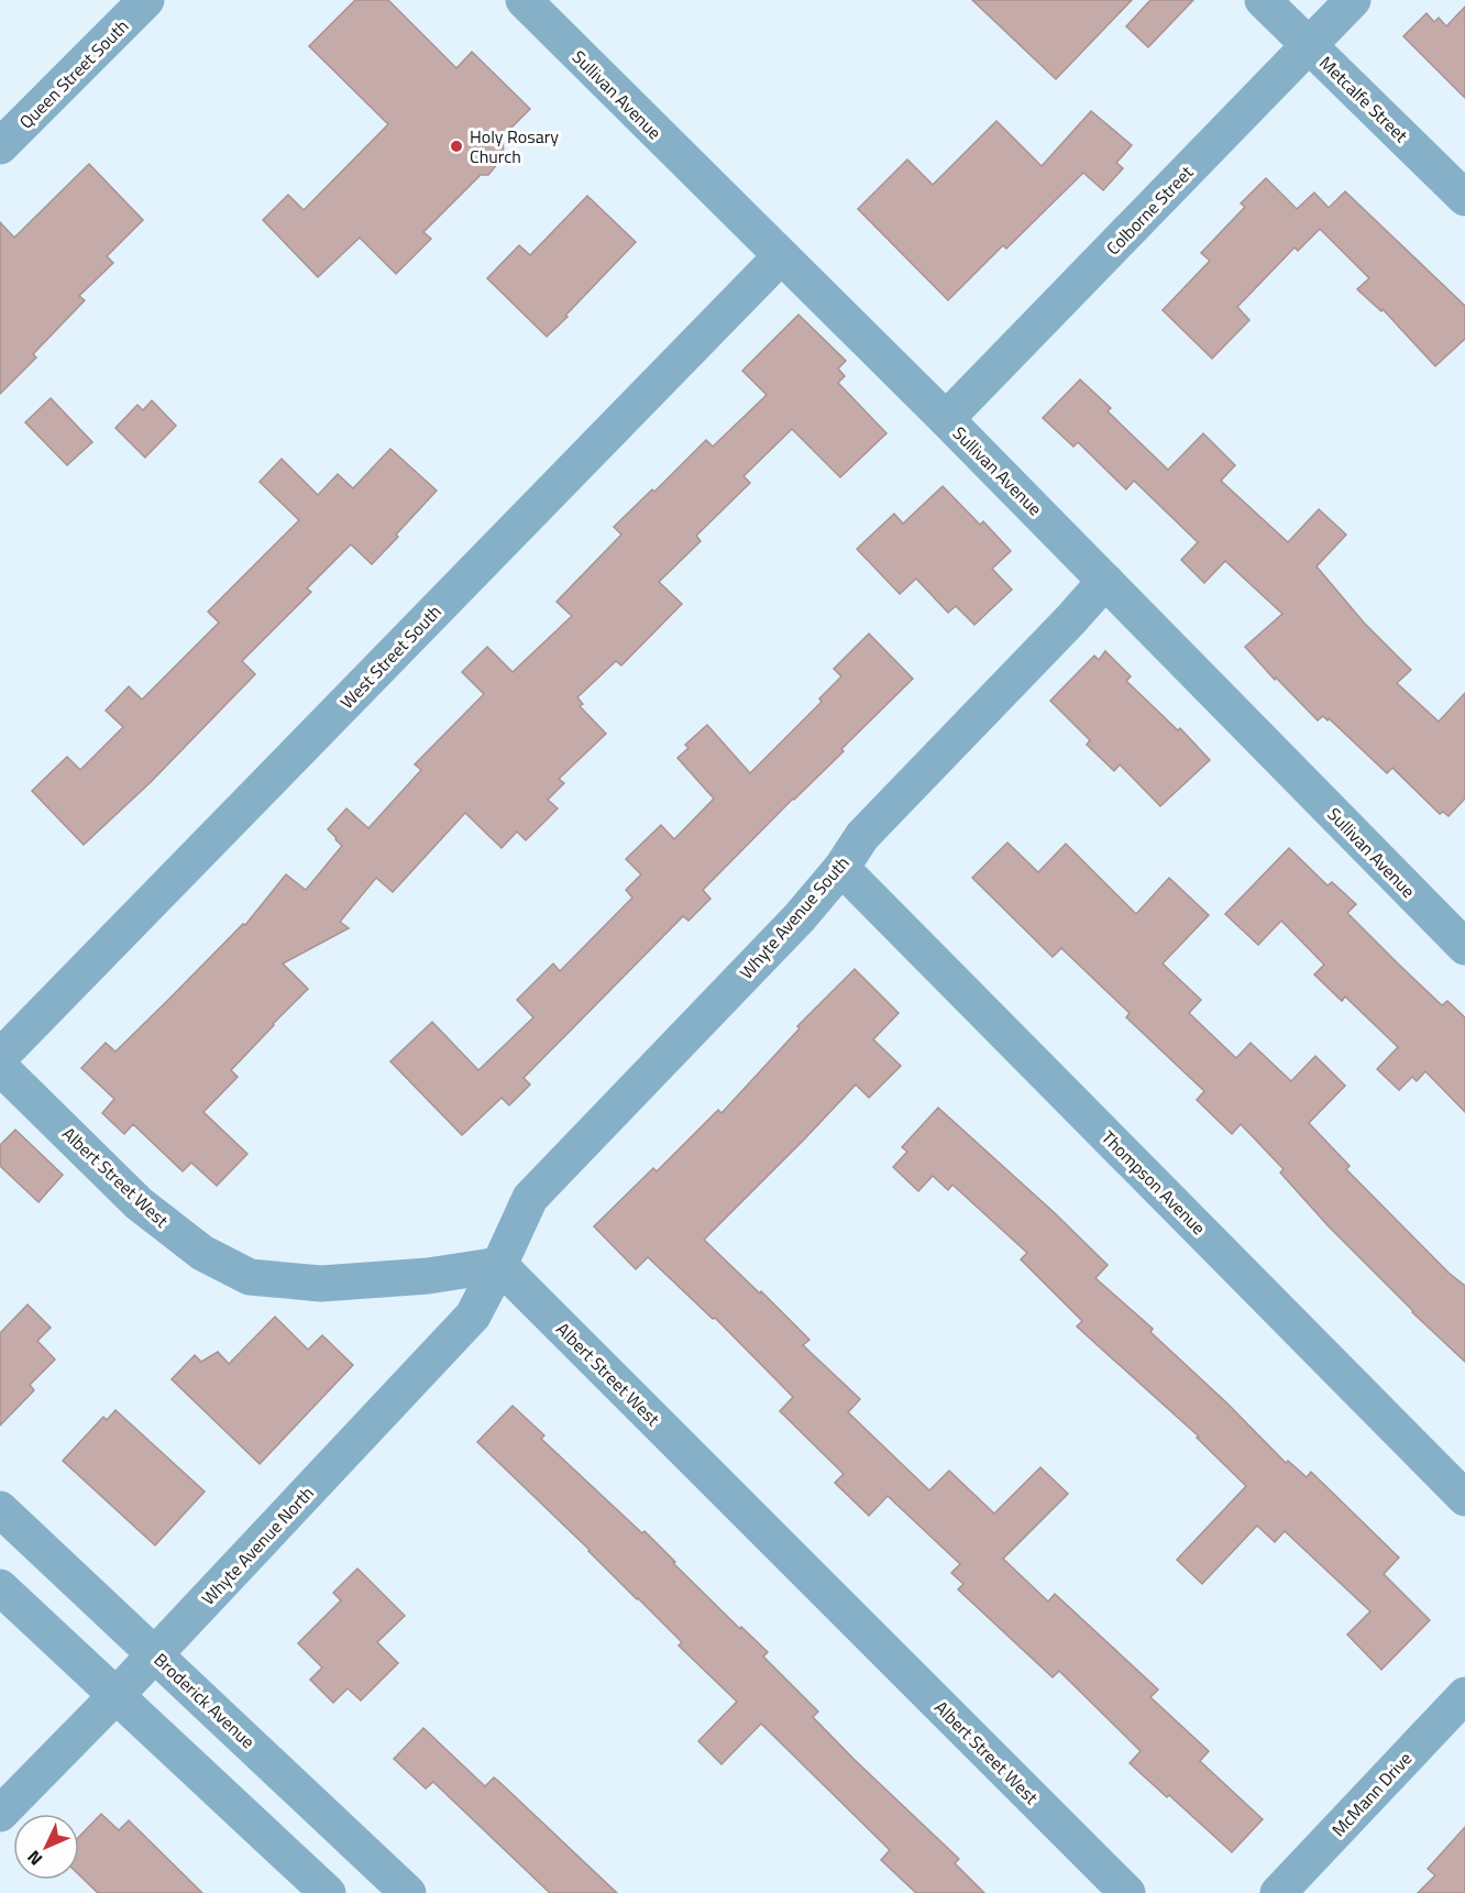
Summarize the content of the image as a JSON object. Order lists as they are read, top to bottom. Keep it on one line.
{"streets":{"street":["Queen Street South","Sullivan Avenue","Metcalfe Street","Colborne Street","West Street South","Whyte Avenue South","Albert Street West","Thompson Avenue","Whyte Avenue North","Broderick Avenue","McMann Drive"]},"crossings":[["Sullivan Avenue","Colborne Street"],["Sullivan Avenue","West Street South"],["Sullivan Avenue","Whyte Avenue South"],["Metcalfe Street","Colborne Street"],["Whyte Avenue South","Albert Street West"],["Whyte Avenue South","Thompson Avenue"],["Whyte Avenue South","Whyte Avenue North"],["Albert Street West","Whyte Avenue North"],["Whyte Avenue North","Broderick Avenue"]],"places":["Holy Rosary Church"],"north":"bottom left"}
